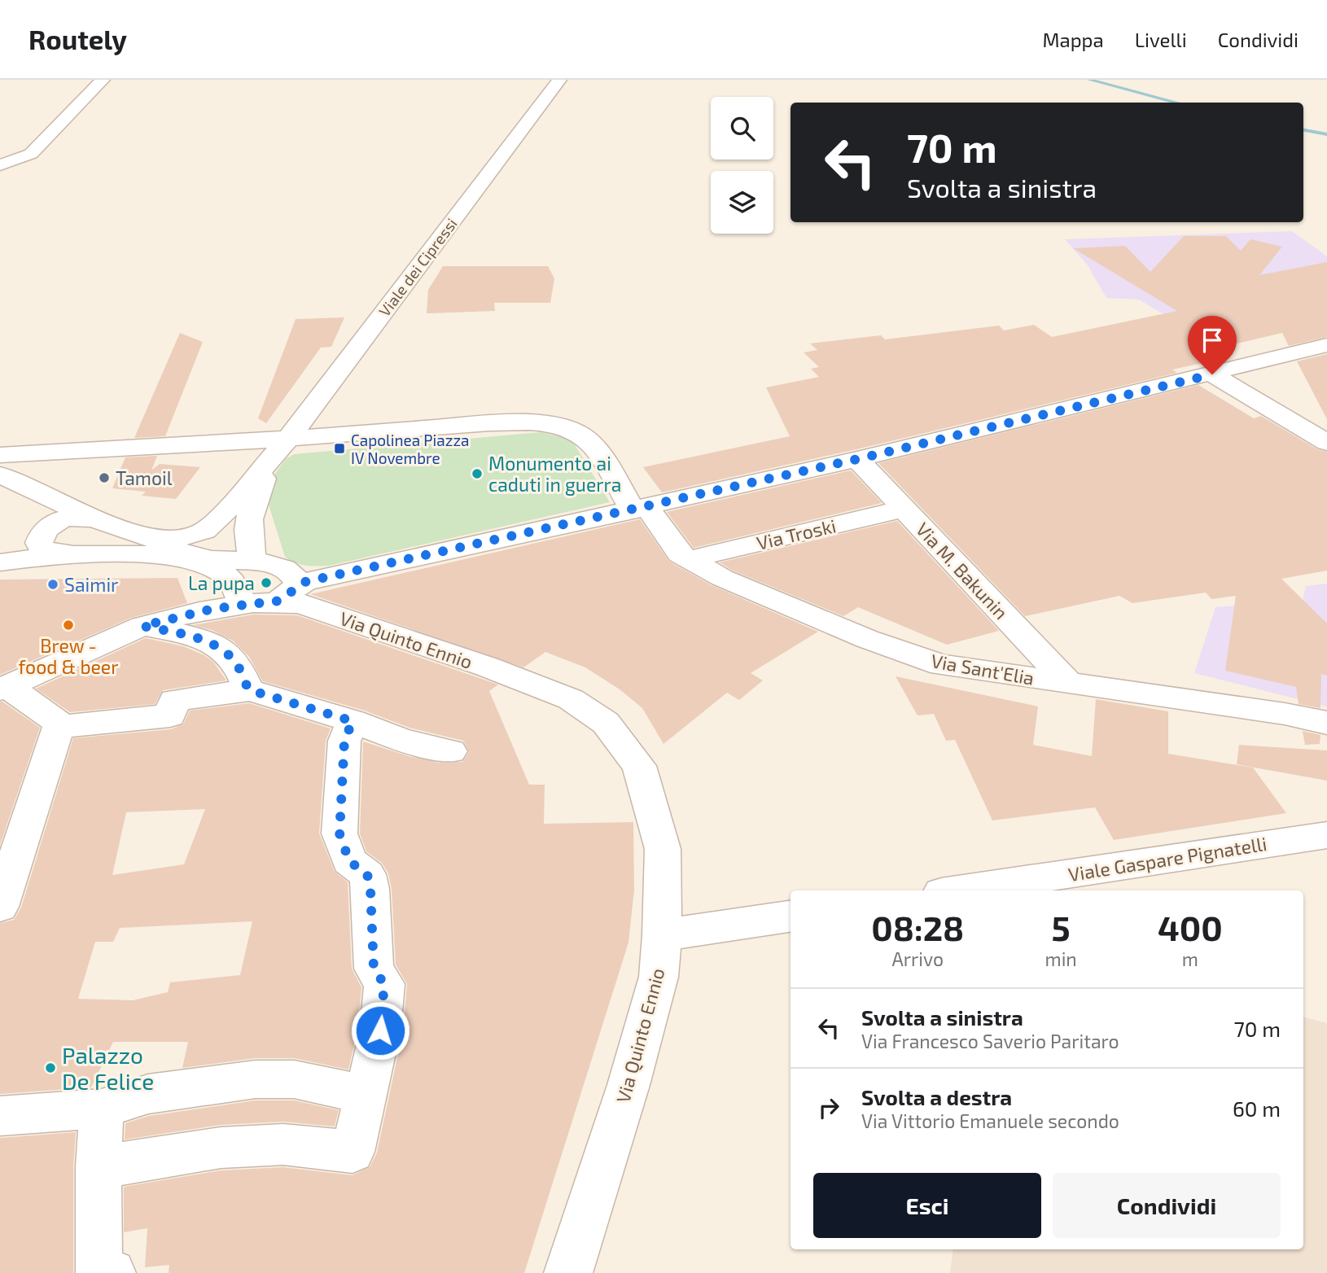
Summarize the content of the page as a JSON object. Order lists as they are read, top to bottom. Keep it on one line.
{"streets":{"street":["Viale dei Cipressi","Via Troski","Via M. Bakunin","Via Quinto Ennio","Via Sant'Elia","Viale Gaspare Pignatelli"]},"crossings":[["Viale dei Cipressi","Via Sant'Elia"],["Via Troski","Via M. Bakunin"],["Via Troski","Via Sant'Elia"],["Via M. Bakunin","Via Quinto Ennio"],["Via M. Bakunin","Via Sant'Elia"],["Via Quinto Ennio","Via Sant'Elia"]],"places":{"transit":["Capolinea Piazza IV Novembre"],"other":["Monumento ai caduti in guerra","Tamoil","La pupa","Saimir","Brew - food & beer","Palazzo De Felice"]},"page":{"header":"Routely","nav":["Mappa","Livelli","Condividi"],"turn":["70 m","Svolta a sinistra"],"eta":["08:28","Arrivo","5","min","400","m"],"list":[{"name":"Svolta a sinistra","note":"Via Francesco Saverio Paritaro","value":"70 m"},{"name":"Svolta a destra","note":"Via Vittorio Emanuele secondo","value":"60 m"}],"buttons":["Esci","Condividi"]}}
